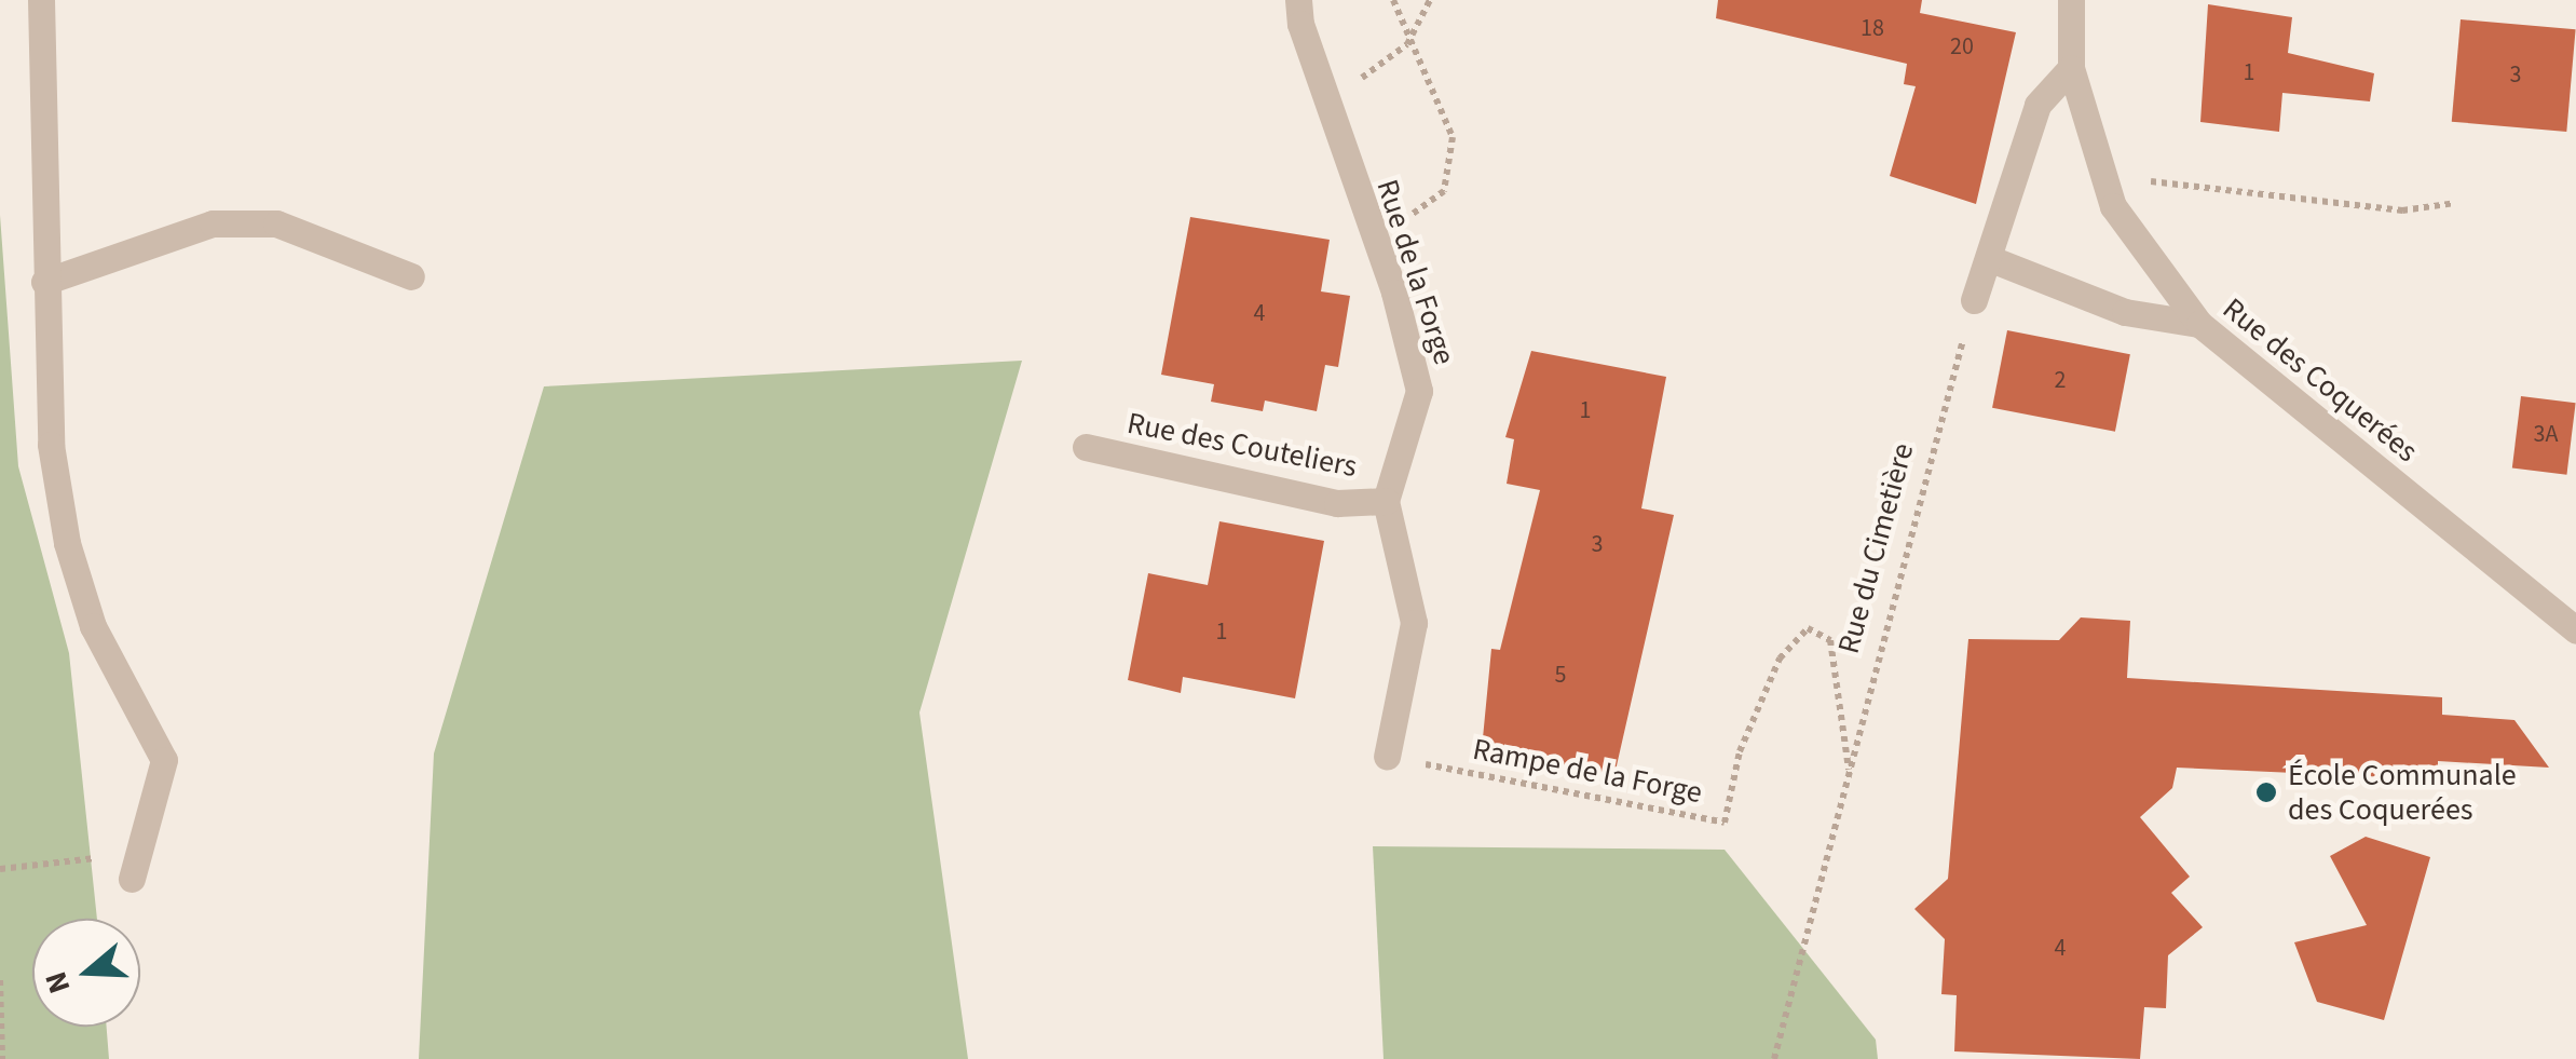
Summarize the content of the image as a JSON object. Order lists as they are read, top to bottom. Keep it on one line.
{"streets":{"street":["Rue de la Forge","Rue des Coquerées","Rue des Couteliers"],"path":["Rue du Cimetière","Rampe de la Forge"]},"crossings":[["Rue de la Forge","Rue des Couteliers"],["Rue de la Forge","Rampe de la Forge"],["Rue du Cimetière","Rampe de la Forge"]],"places":["École Communale des Coquerées"],"house_numbers":["18","20","1","3","4","2","1","3A","3","1","5","4"],"north":"left"}
